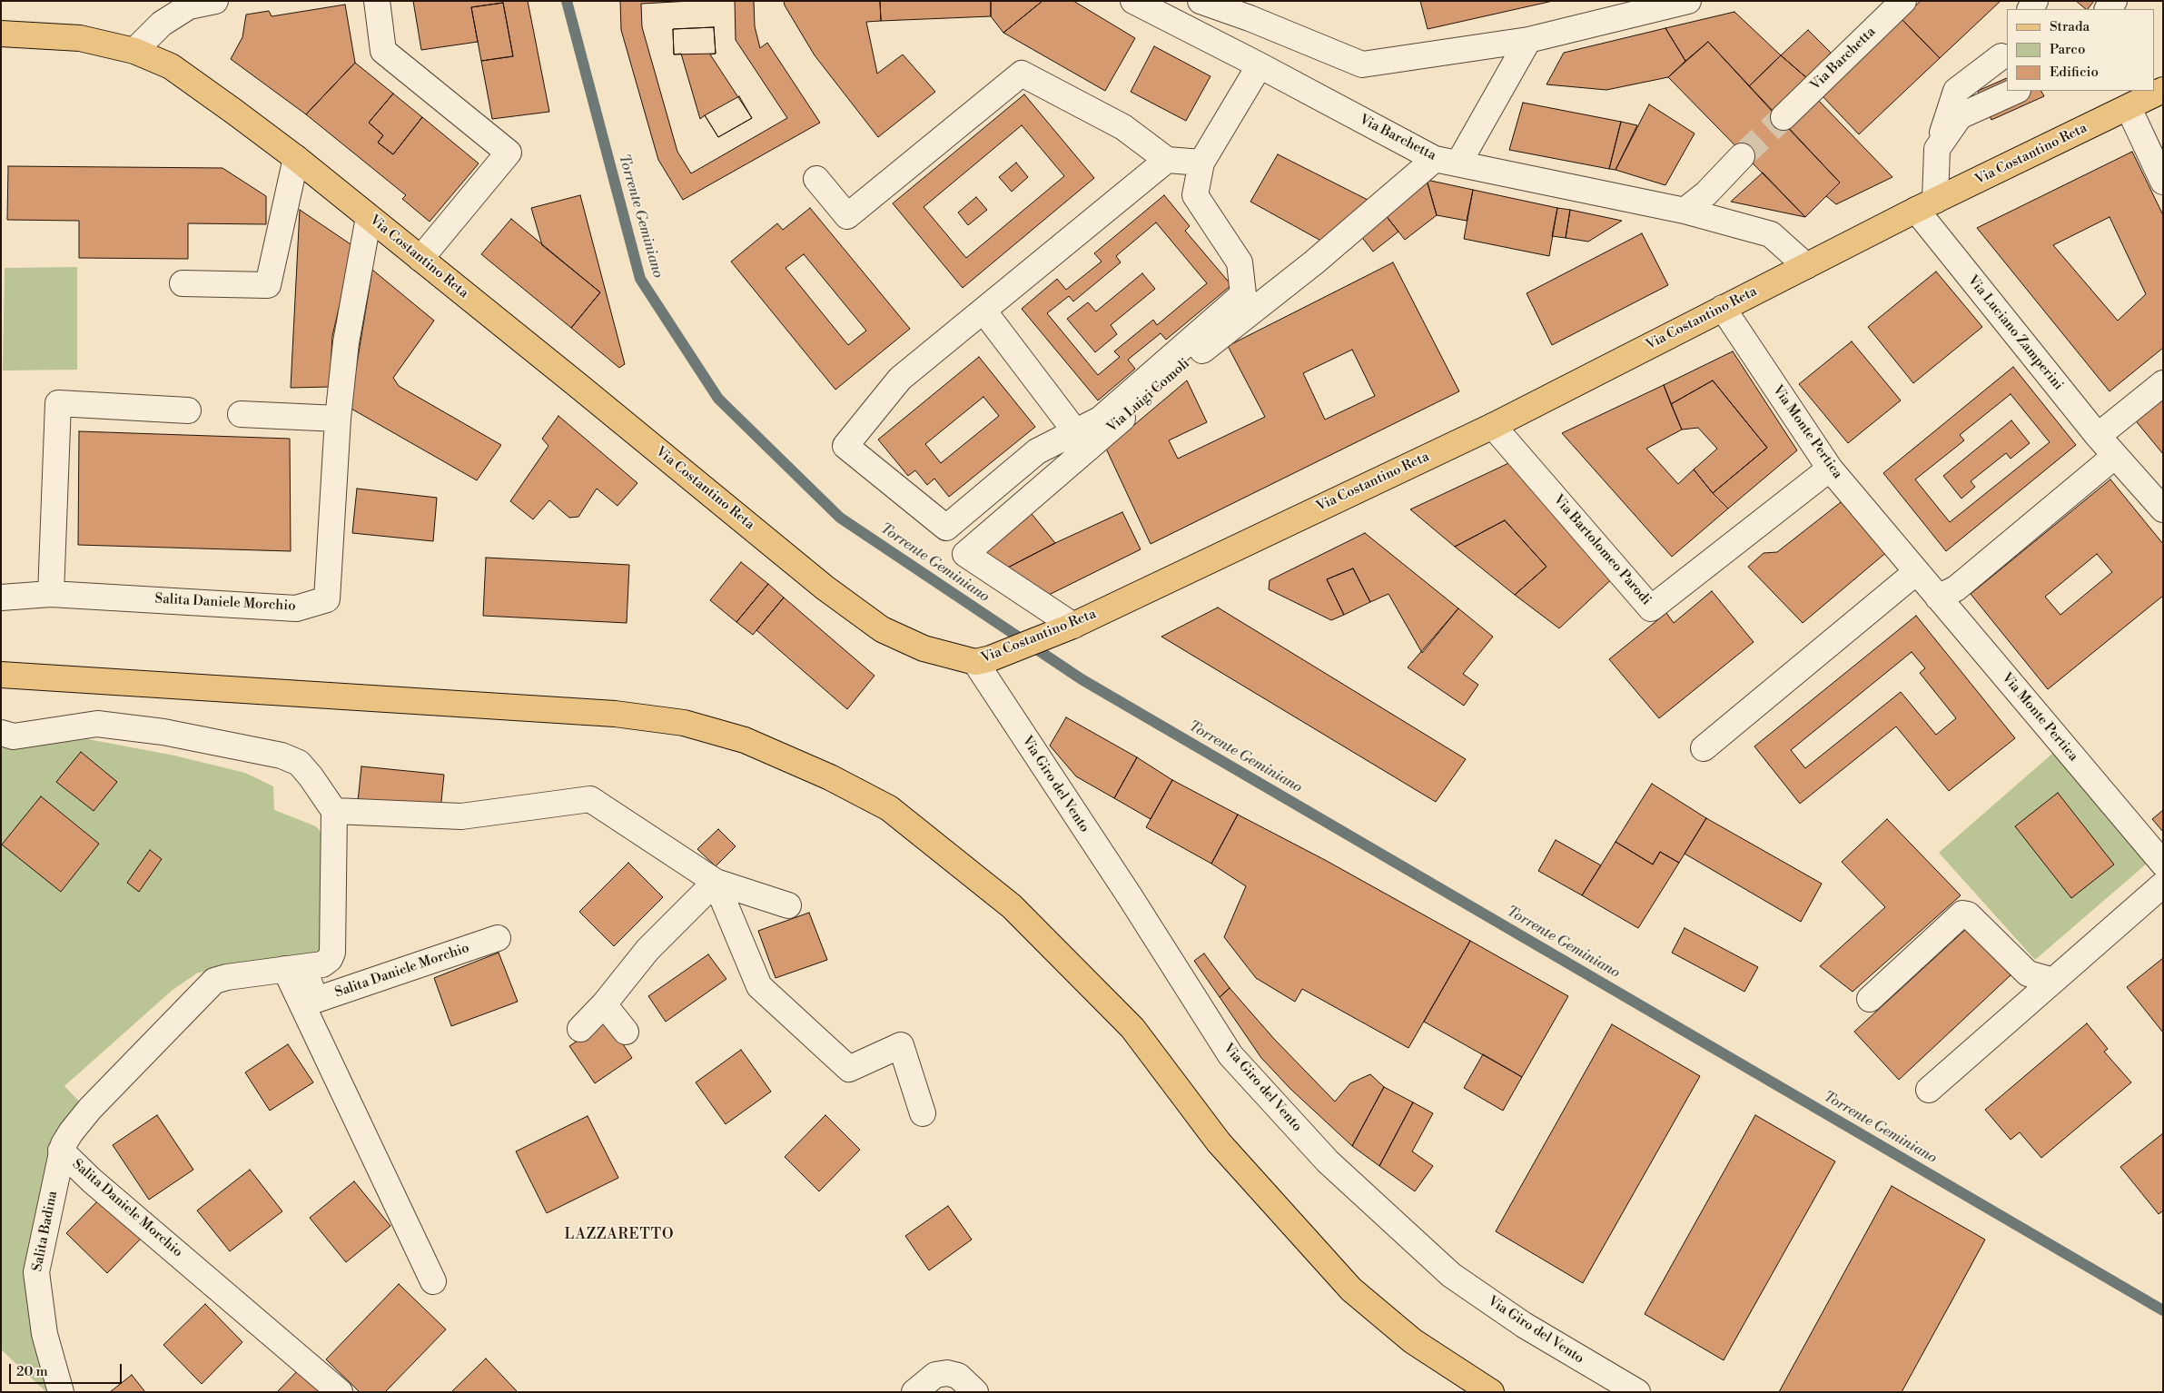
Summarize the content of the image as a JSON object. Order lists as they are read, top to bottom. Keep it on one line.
{"streets":{"main road":["Via Costantino Reta"],"street":["Via Barchetta","Via Luciano Zamperini","Via Luigi Comoli","Via Monte Pertica","Via Bartolomeo Parodi","Salita Daniele Morchio","Via Giro del Vento","Salita Badina"]},"crossings":[["Via Barchetta","Via Costantino Reta"],["Via Barchetta","Via Luigi Comoli"],["Via Costantino Reta","Via Luciano Zamperini"],["Via Costantino Reta","Via Luigi Comoli"],["Via Costantino Reta","Via Monte Pertica"],["Via Costantino Reta","Via Bartolomeo Parodi"],["Via Costantino Reta","Salita Daniele Morchio"],["Via Costantino Reta","Via Giro del Vento"],["Via Monte Pertica","Via Bartolomeo Parodi"],["Salita Daniele Morchio","Salita Badina"]],"districts":["LAZZARETTO"],"water":["Torrente Geminiano"],"legend":["Strada","Parco","Edificio"],"scale_bar":"20 m"}
